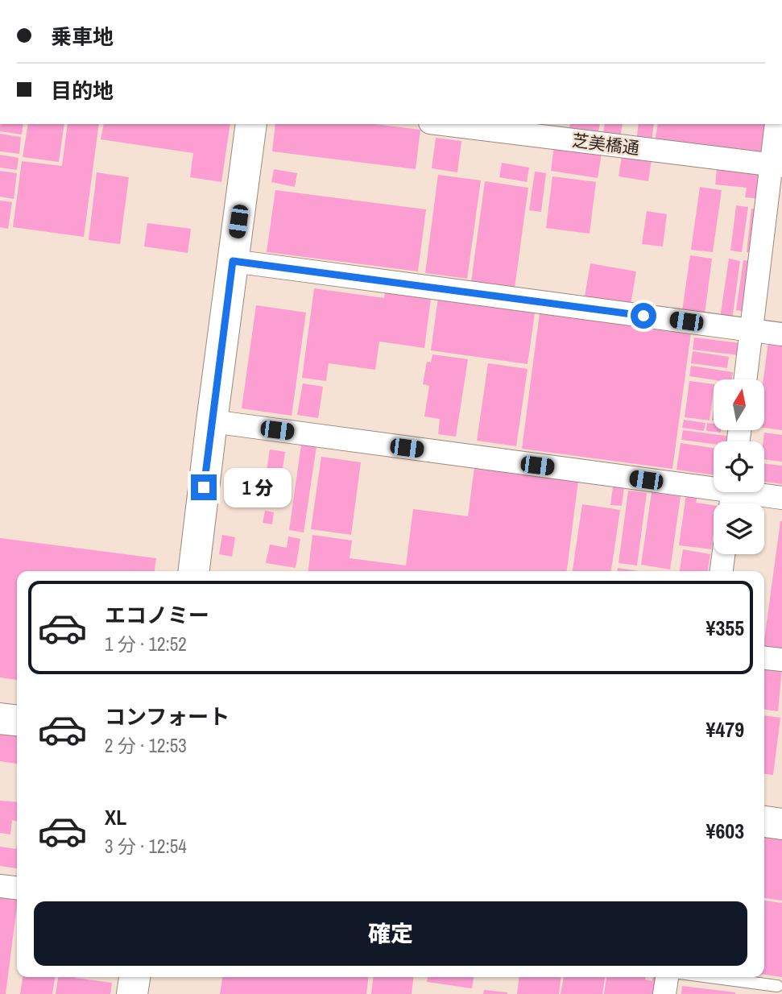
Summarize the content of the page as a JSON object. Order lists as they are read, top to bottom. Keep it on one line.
{"streets":{"street":["芝美橋通"]},"north":"top","page":{"banner":["乗車地","目的地"],"bubble":"1 分","list":[{"name":"エコノミー","note":"1 分 · 12:52","value":"¥355"},{"name":"コンフォート","note":"2 分 · 12:53","value":"¥479"},{"name":"XL","note":"3 分 · 12:54","value":"¥603"}],"buttons":"確定"}}
